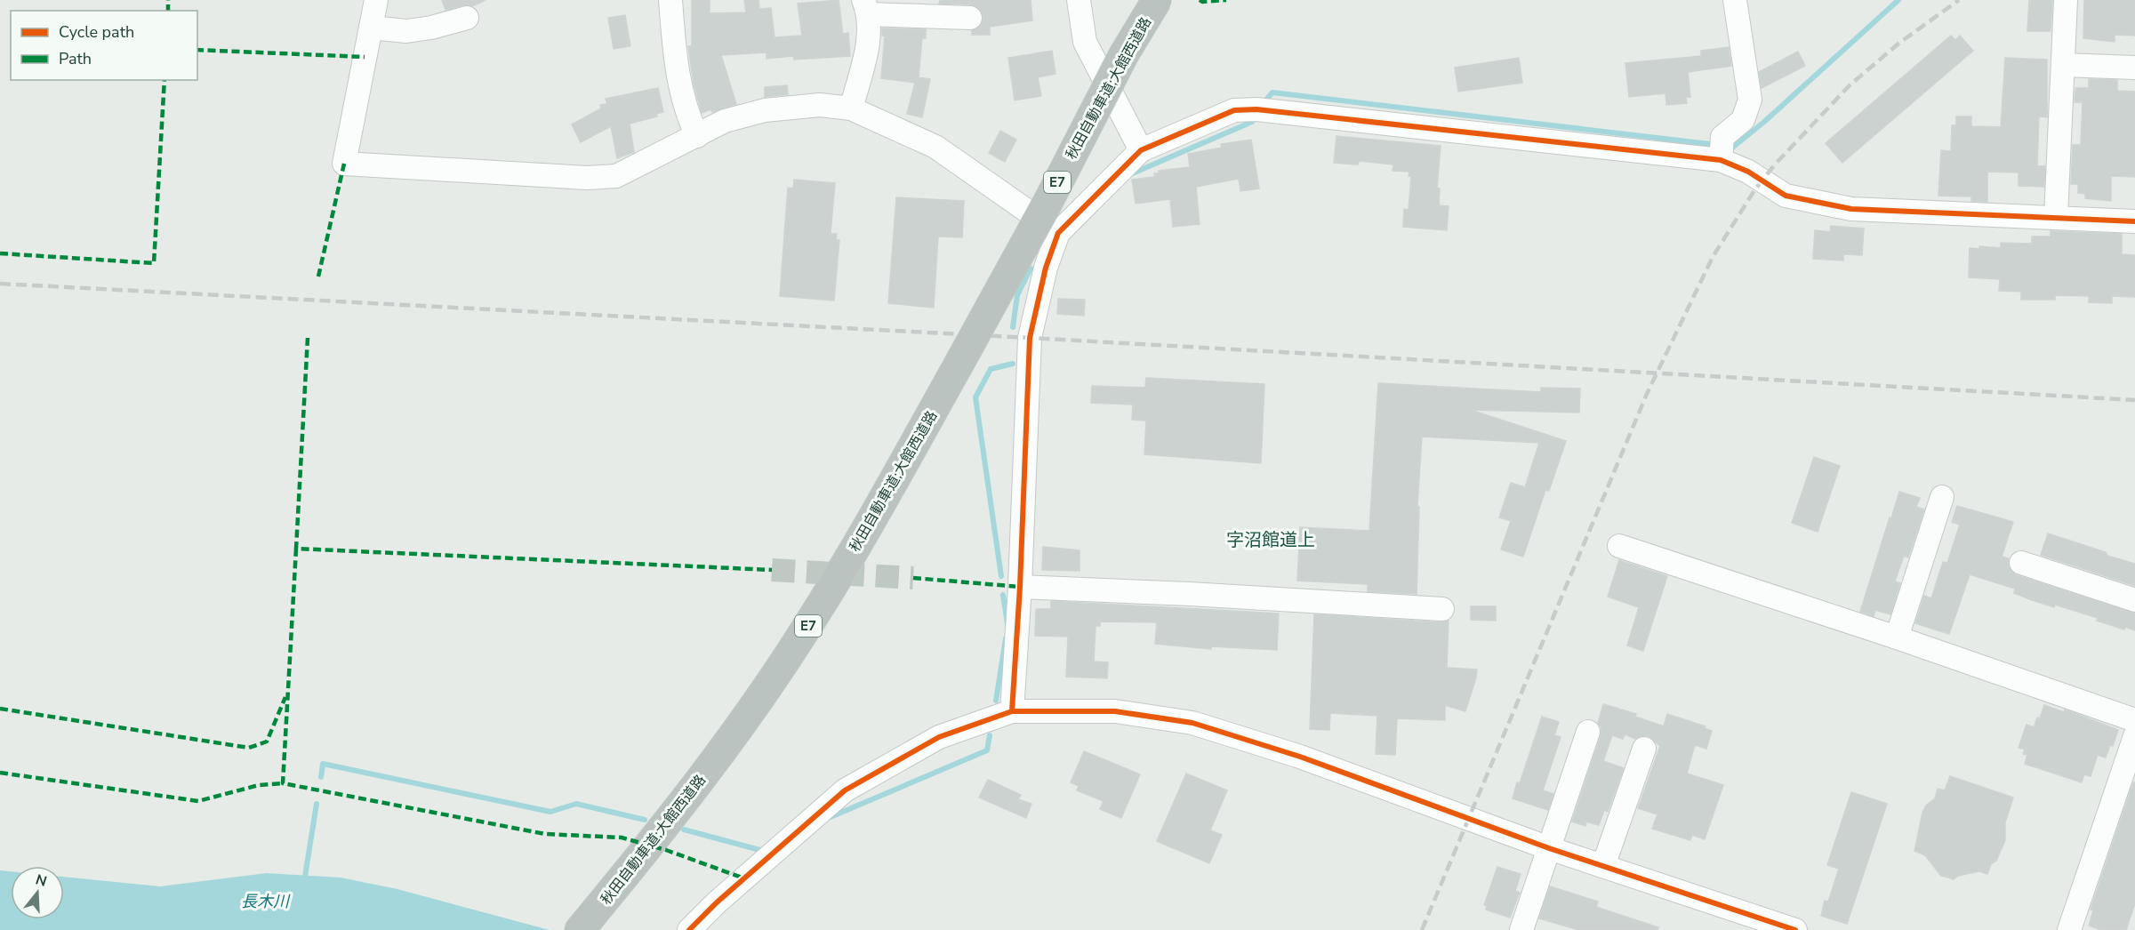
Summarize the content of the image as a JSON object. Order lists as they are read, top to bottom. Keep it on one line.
{"streets":{"highway":["秋田自動車道;大館西道路","E7"]},"districts":["字沼館道上"],"water":["長木川"],"legend":["Cycle path","Path"],"north":"top"}
